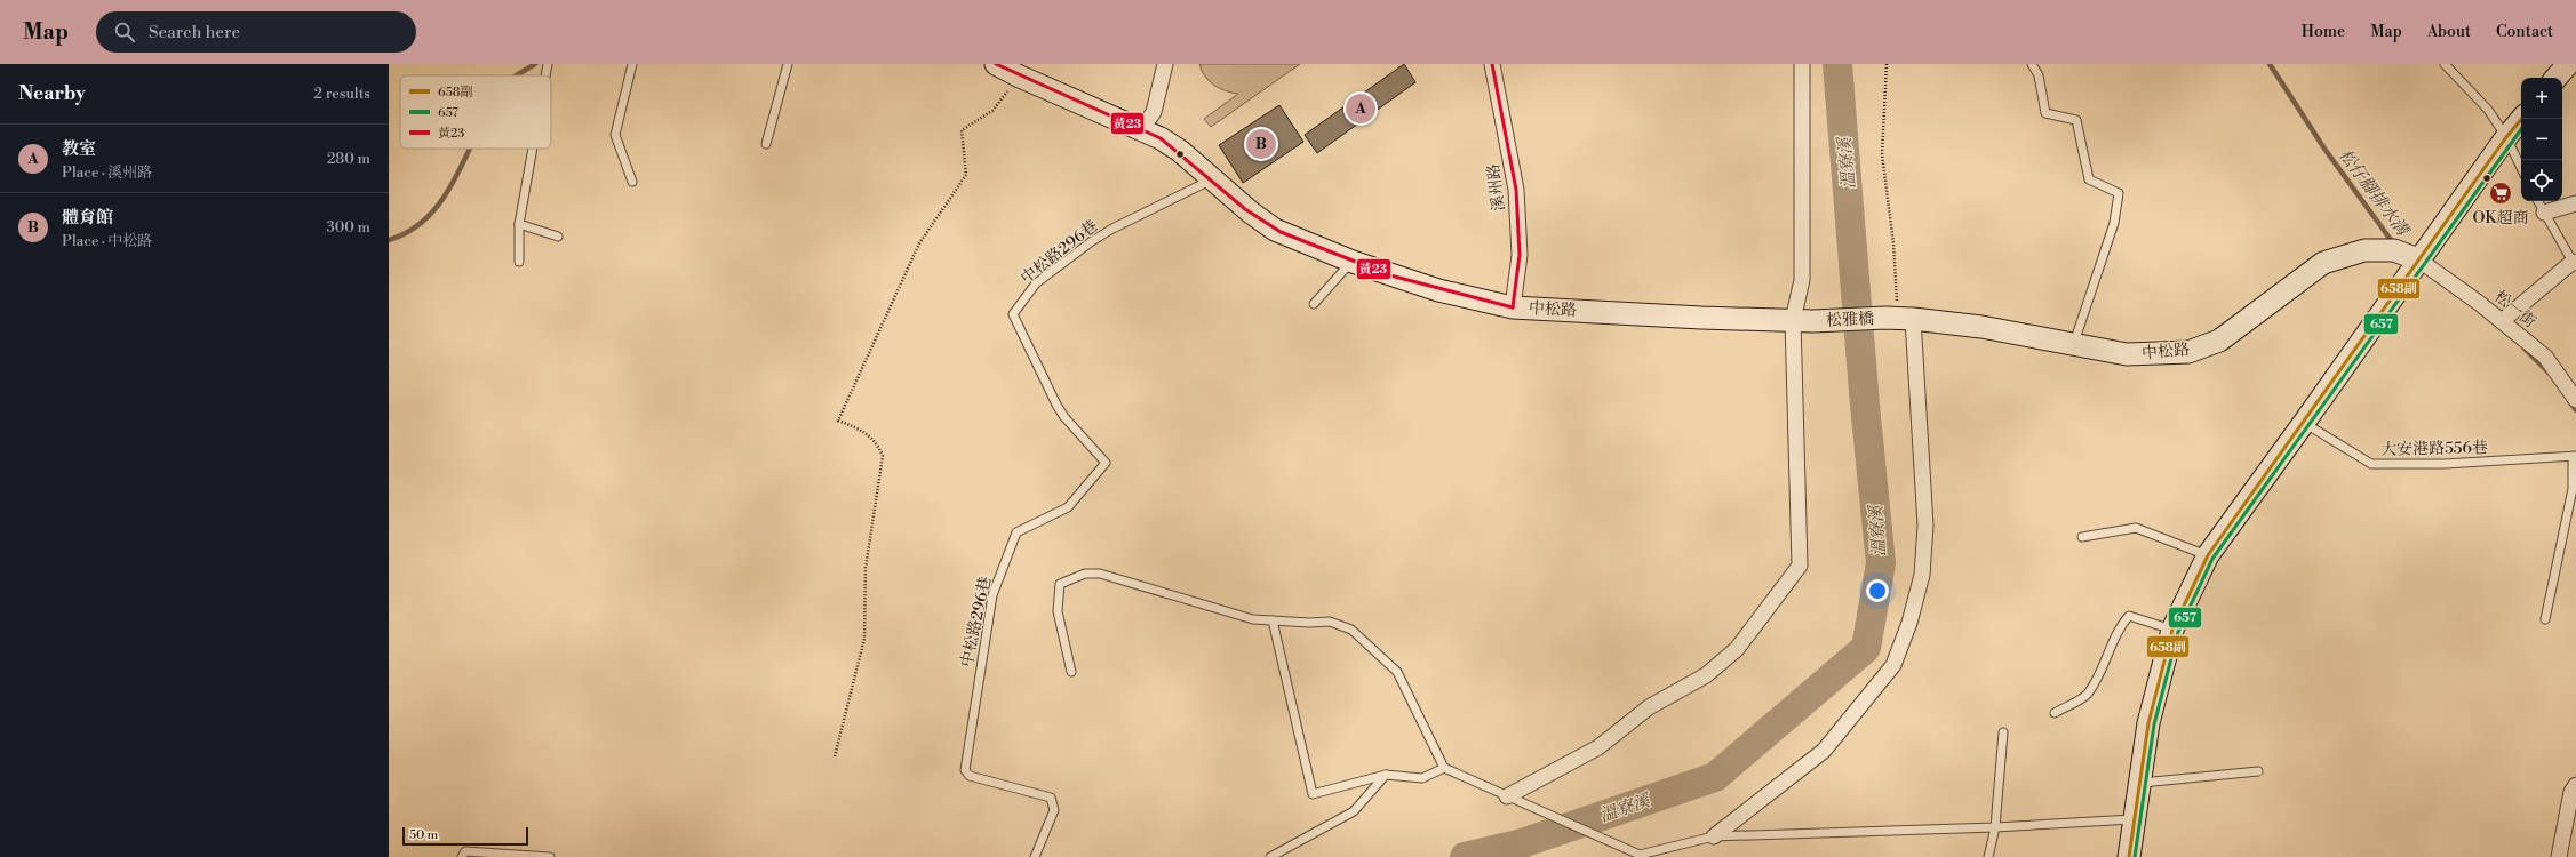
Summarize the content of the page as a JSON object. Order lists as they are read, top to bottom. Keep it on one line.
{"streets":{"street":["溪州路","中松路","松一街","松雅橋"],"lane":["中松路296巷","大安港路556巷"]},"crossings":[["溪州路","中松路"],["中松路296巷","中松路"],["中松路","松一街"],["中松路","松雅橋"]],"water":["溫寮溪","松仔腳排水溝"],"places":{"supermarket":["OK超商"]},"lines":["transit line 黃23","transit line 658副","transit line 657"],"legend":["658副","657","黃23"],"scale_bar":"50 m","page":{"header":"Map","search":"Search here","nav":["Home","Map","About","Contact"],"heading":["Nearby","2 results"],"map_buttons":["+","−"],"pins":["A","B"],"list":[{"mark":"A","name":"教室","note":"Place · 溪州路","value":"280 m"},{"mark":"B","name":"體育館","note":"Place · 中松路","value":"300 m"}],"scale":"50 m"}}
